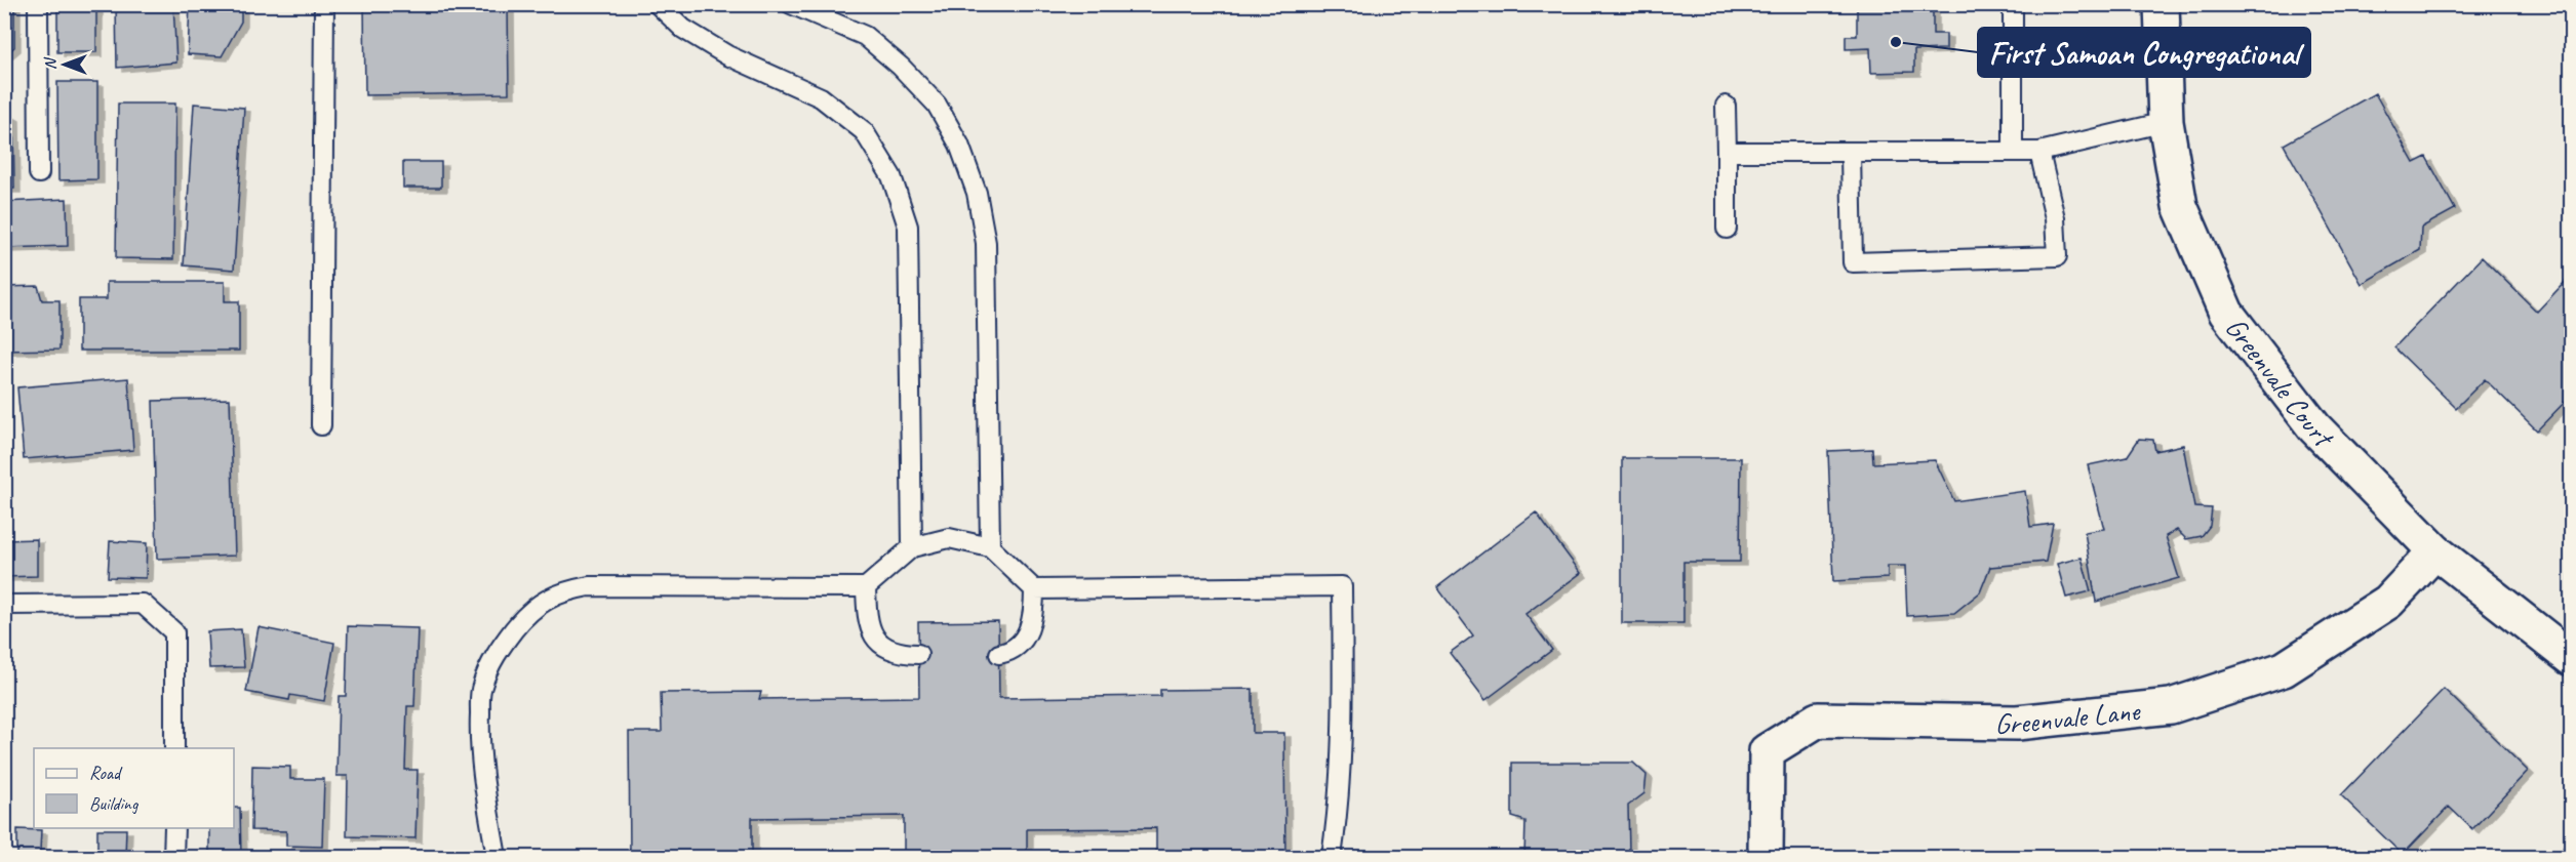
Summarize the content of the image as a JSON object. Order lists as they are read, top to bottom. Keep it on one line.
{"streets":{"street":["Greenvale Court","Greenvale Lane"]},"crossings":[["Greenvale Court","Greenvale Lane"]],"places":["First Samoan Congregational"],"legend":["Road","Building"],"north":"left"}
